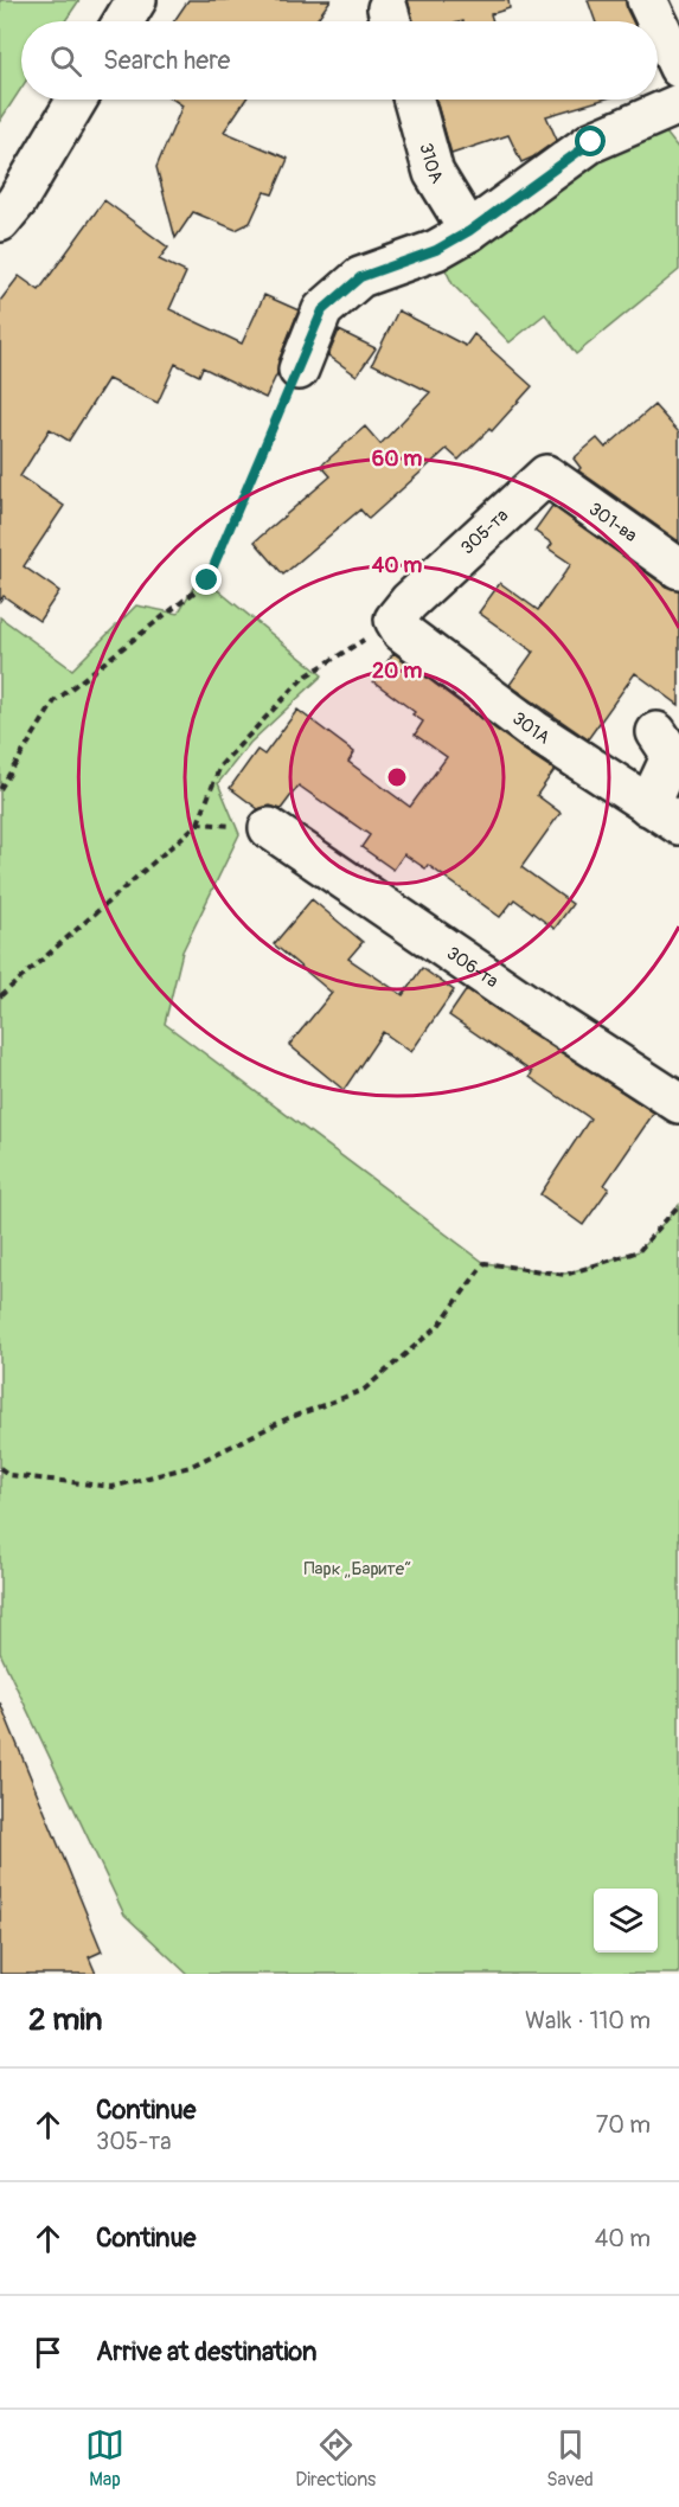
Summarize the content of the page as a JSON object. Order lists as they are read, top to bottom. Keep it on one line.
{"streets":{"street":["310А","301-ва","305-та","301А","306-та"]},"crossings":[["301-ва","305-та"],["305-та","301А"]],"parks":["Парк „Барите“"],"page":{"search":"Search here","heading":["2 min","Walk · 110 m"],"list":[["Continue","305-та","70 m"],["Continue","40 m"],"Arrive at destination"],"nav":["Map","Directions","Saved"]},"rings":["60 m","40 m","20 m"]}
